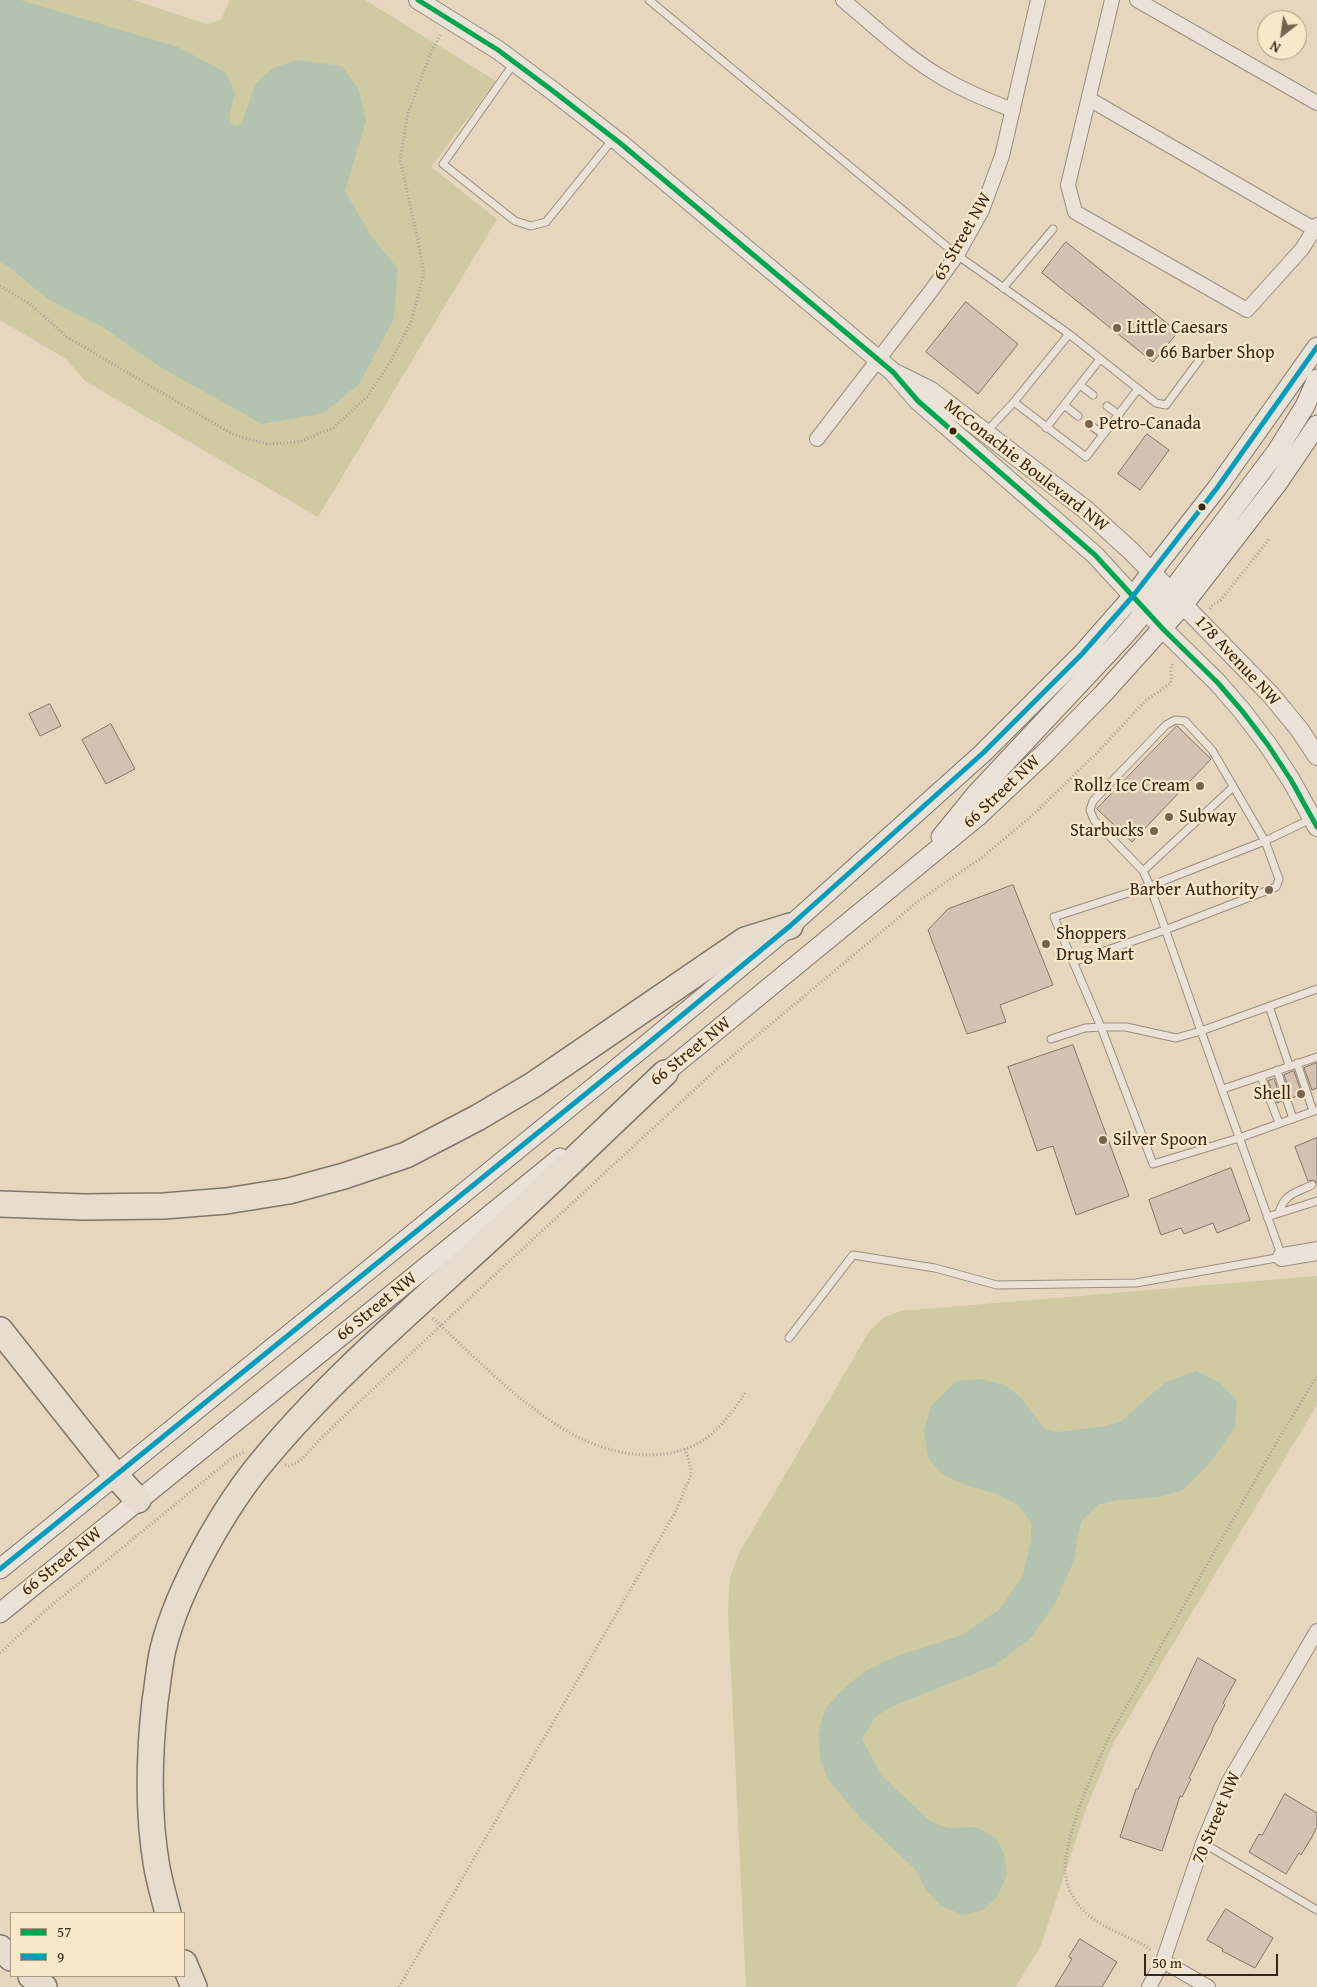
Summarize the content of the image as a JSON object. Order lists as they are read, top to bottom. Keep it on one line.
{"streets":{"main road":["66 Street NW"],"street":["65 Street NW","McConachie Boulevard NW","178 Avenue NW","70 Street NW"]},"crossings":[["65 Street NW","McConachie Boulevard NW"],["McConachie Boulevard NW","178 Avenue NW"],["McConachie Boulevard NW","66 Street NW"],["178 Avenue NW","66 Street NW"]],"places":["Little Caesars","66 Barber Shop","Petro-Canada","Rollz Ice Cream","Subway","Starbucks","Barber Authority","Shoppers Drug Mart","Shell","Silver Spoon"],"lines":["transit line 57","transit line 9"],"legend":["57","9"],"scale_bar":"50 m","north":"bottom left"}
